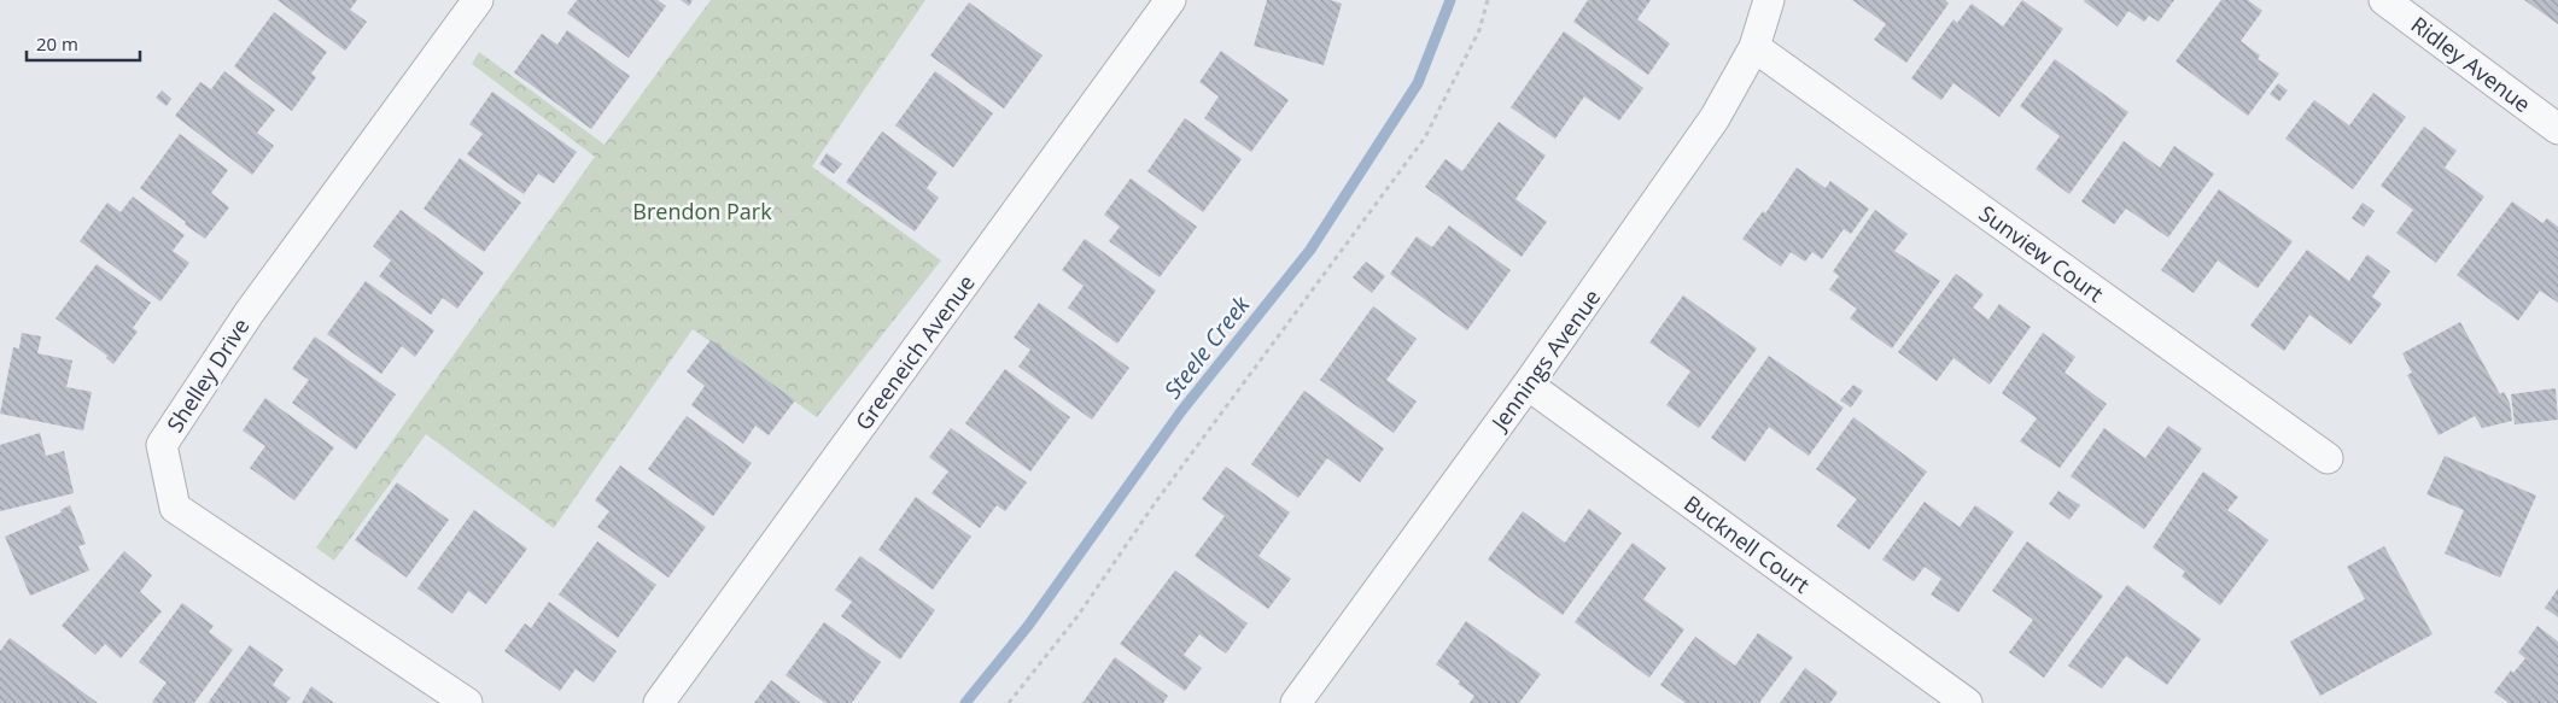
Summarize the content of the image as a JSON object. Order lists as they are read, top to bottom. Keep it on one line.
{"streets":{"street":["Ridley Avenue","Sunview Court","Greeneich Avenue","Jennings Avenue","Shelley Drive","Bucknell Court"]},"crossings":[["Sunview Court","Jennings Avenue"],["Jennings Avenue","Bucknell Court"]],"water":["Steele Creek"],"parks":["Brendon Park"],"scale_bar":"20 m"}
